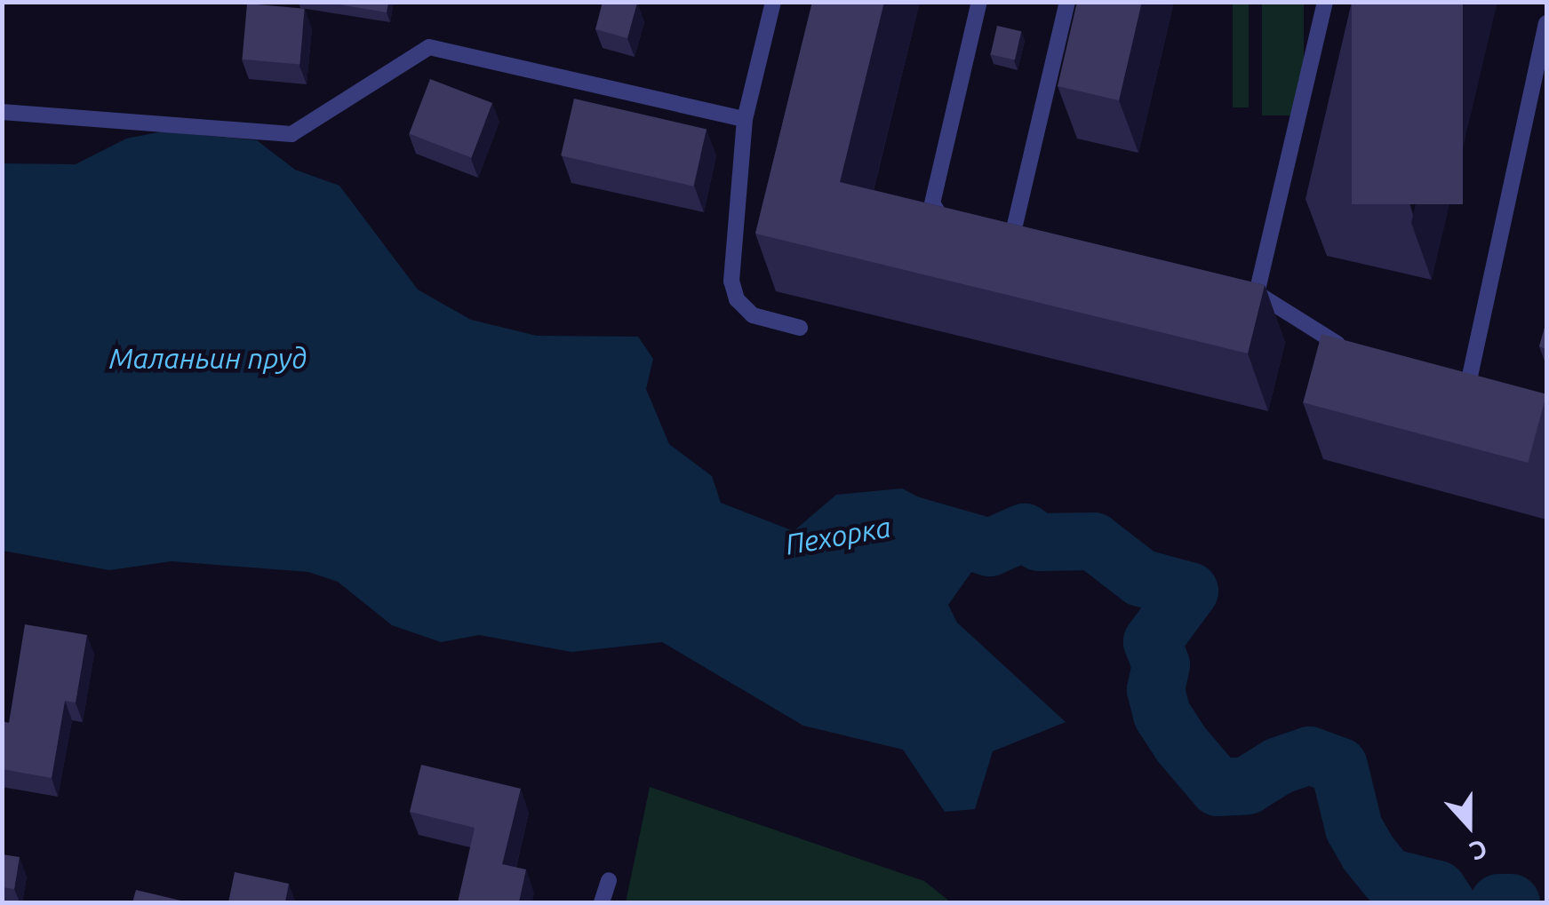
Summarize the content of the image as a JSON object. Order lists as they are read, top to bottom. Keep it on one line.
{"water":["Маланьин пруд","Пехорка"],"north":"bottom"}
